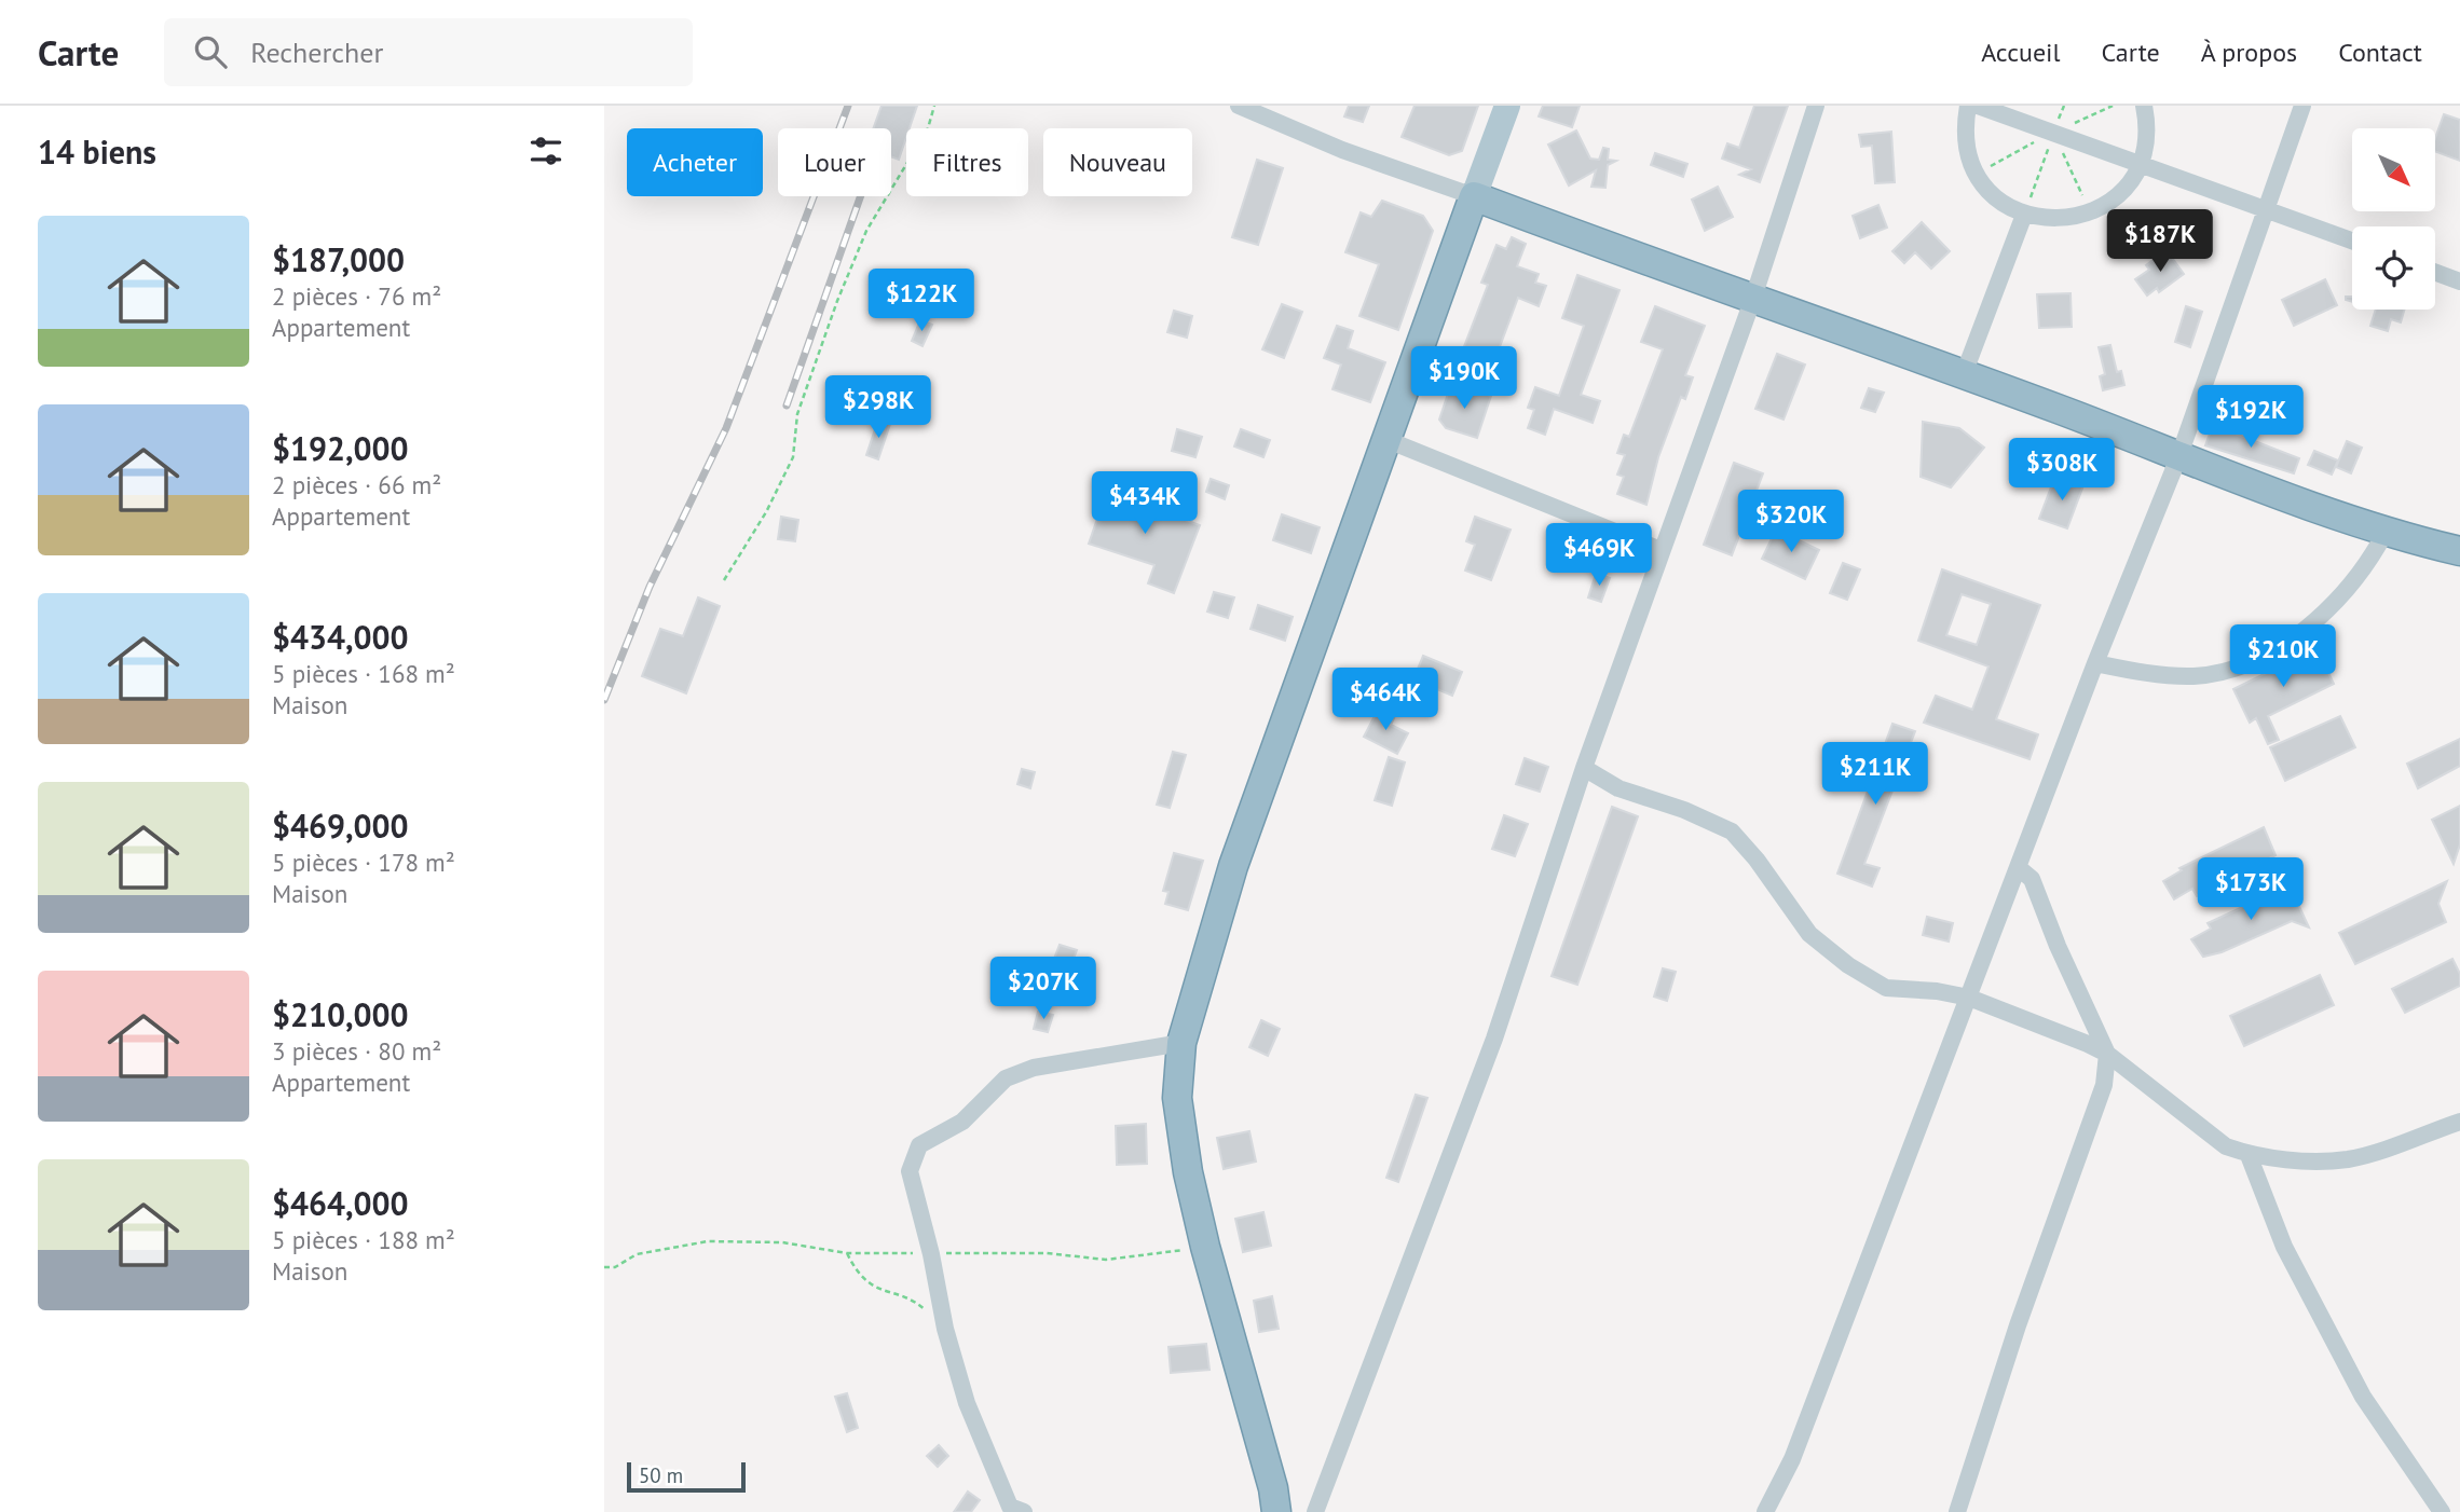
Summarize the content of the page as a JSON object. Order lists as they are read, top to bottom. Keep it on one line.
{"scale_bar":"50 m","north":"bottom right","page":{"header":"Carte","search":"Rechercher","nav":["Accueil","Carte","À propos","Contact"],"heading":"14 biens","chip":["Acheter","Louer","Filtres","Nouveau"],"list":[{"name":"$187,000","note":"2 pièces · 76 m² · Appartement"},{"name":"$192,000","note":"2 pièces · 66 m² · Appartement"},{"name":"$434,000","note":"5 pièces · 168 m² · Maison"},{"name":"$469,000","note":"5 pièces · 178 m² · Maison"},{"name":"$210,000","note":"3 pièces · 80 m² · Appartement"},{"name":"$464,000","note":"5 pièces · 188 m² · Maison"}],"price":["$187K","$122K","$190K","$298K","$192K","$308K","$434K","$320K","$469K","$210K","$464K","$211K","$173K","$207K"],"scale":"50 m"}}
